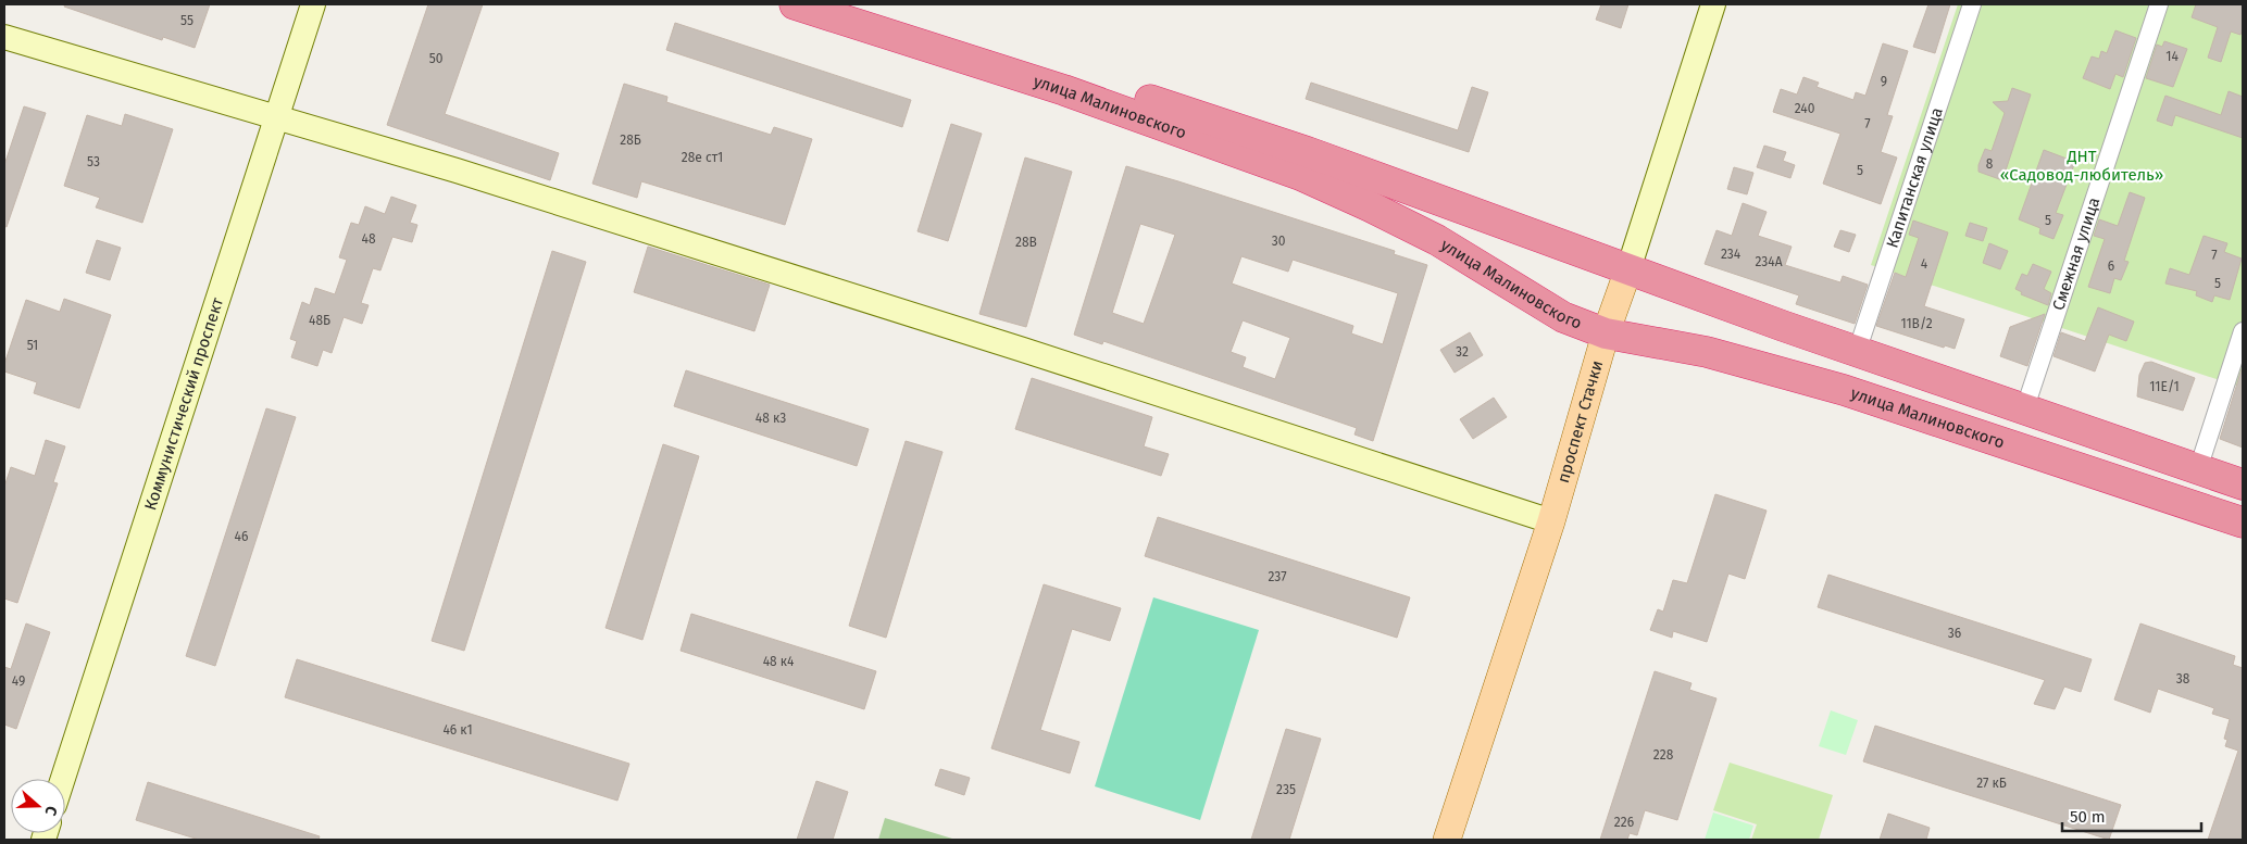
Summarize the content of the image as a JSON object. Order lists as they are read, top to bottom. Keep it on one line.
{"streets":{"highway":["улица Малиновского"],"main road":["проспект Стачки"],"street":["Капитанская улица","Смежная улица","Коммунистический проспект"]},"crossings":[["улица Малиновского","Капитанская улица"],["улица Малиновского","Смежная улица"],["улица Малиновского","проспект Стачки"]],"parks":["ДНТ «Садовод-любитель»"],"house_numbers":["55","14","50","9","240","7","28Б","28е ст1","53","8","5","5","48","30","28В","234","7","234А","4","6","5","48Б","11В/2","51","32","11Е/1","48 к3","46","237","36","48 к4","38","49","46 к1","228","27 кБ","235","226"],"scale_bar":"50 m","north":"right"}
